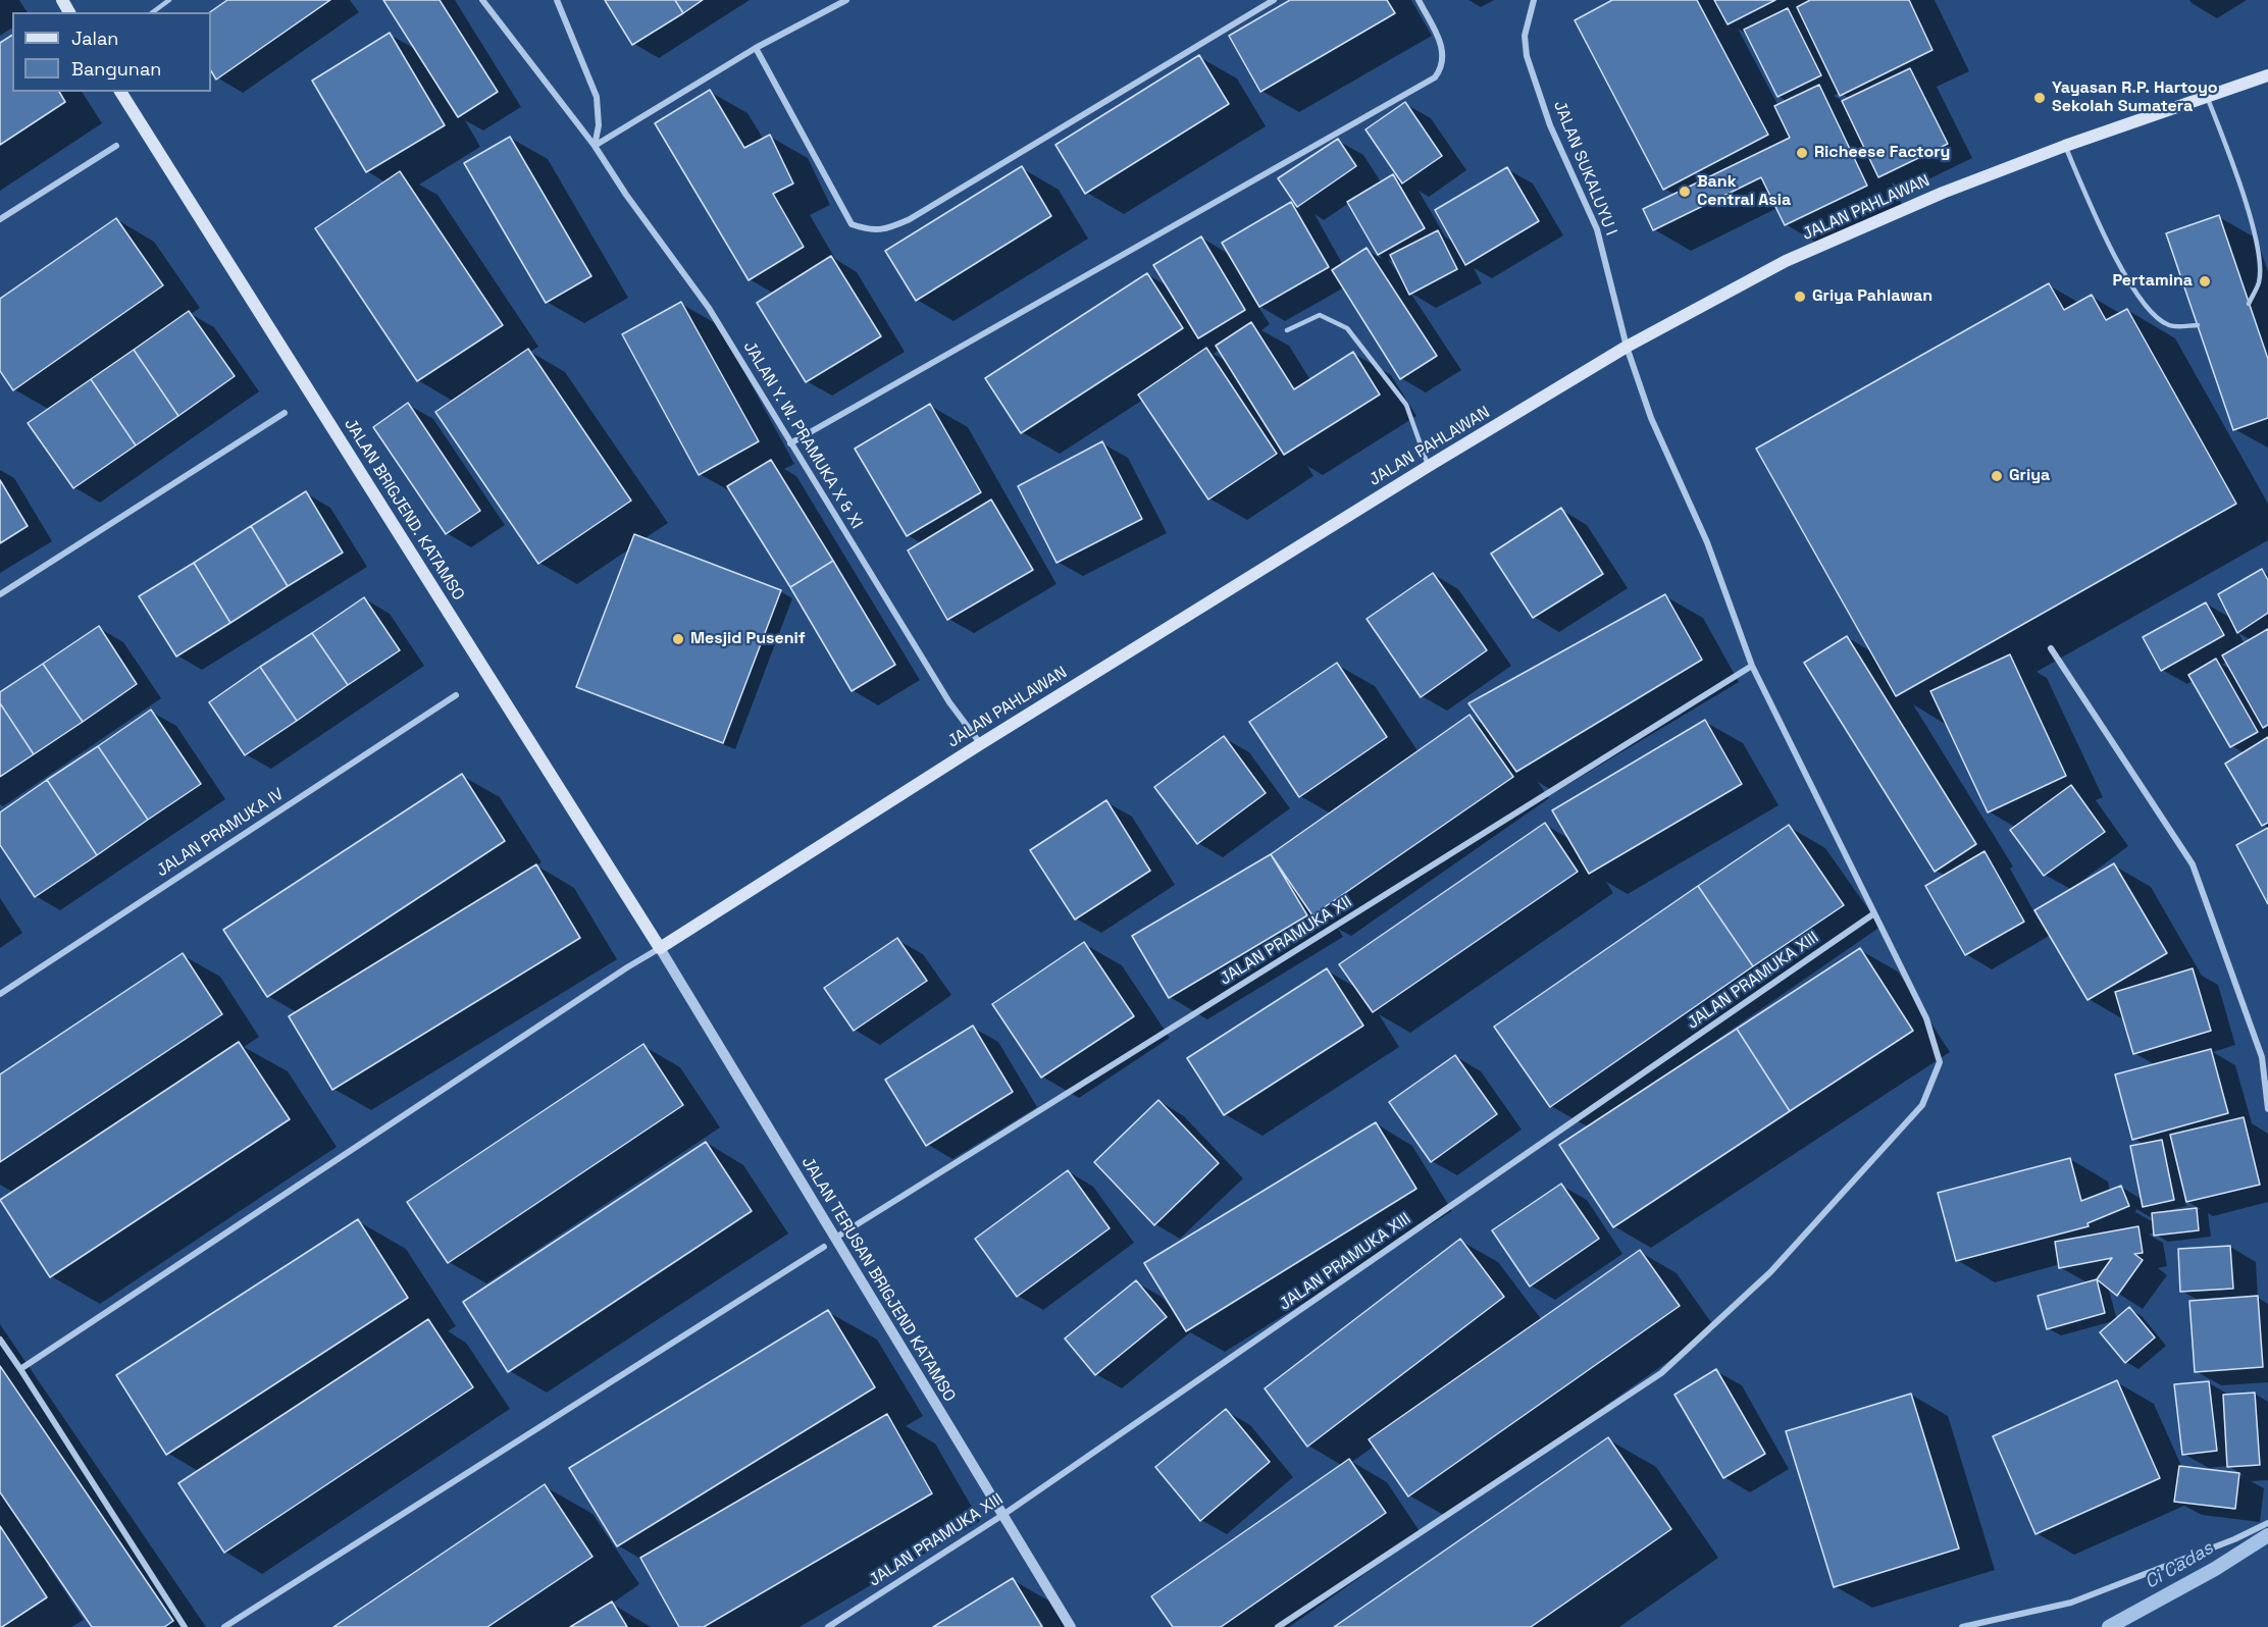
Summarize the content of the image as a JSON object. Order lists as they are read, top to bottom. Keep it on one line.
{"streets":{"main road":["JALAN PAHLAWAN","JALAN BRIGJEND. KATAMSO"],"street":["JALAN SUKALUYU I","JALAN Y. W. PRAMUKA X & XI","JALAN PRAMUKA IV","JALAN PRAMUKA XII","JALAN PRAMUKA XIII","JALAN TERUSAN BRIGJEND KATAMSO"]},"crossings":[["JALAN SUKALUYU I","JALAN PAHLAWAN"],["JALAN SUKALUYU I","JALAN PRAMUKA XII"],["JALAN SUKALUYU I","JALAN PRAMUKA XIII"],["JALAN PAHLAWAN","JALAN Y. W. PRAMUKA X & XI"],["JALAN PAHLAWAN","JALAN BRIGJEND. KATAMSO"],["JALAN PAHLAWAN","JALAN TERUSAN BRIGJEND KATAMSO"],["JALAN BRIGJEND. KATAMSO","JALAN TERUSAN BRIGJEND KATAMSO"],["JALAN PRAMUKA XII","JALAN TERUSAN BRIGJEND KATAMSO"],["JALAN PRAMUKA XIII","JALAN TERUSAN BRIGJEND KATAMSO"]],"water":["Ci Cadas"],"places":["Yayasan R.P. Hartoyo Sekolah Sumatera","Richeese Factory","Bank Central Asia","Pertamina","Griya Pahlawan","Griya","Mesjid Pusenif"],"legend":["Jalan","Bangunan"]}
